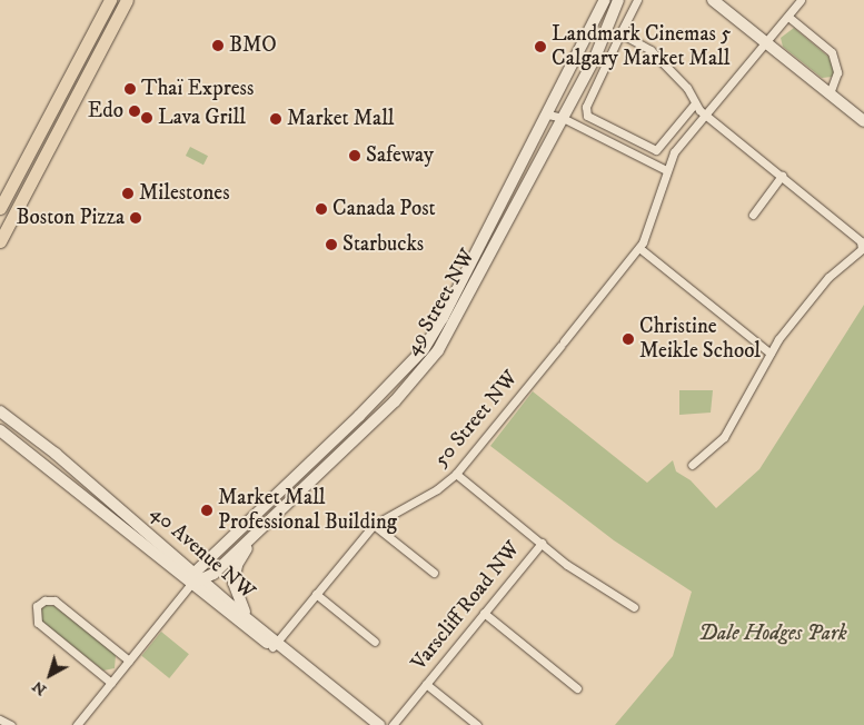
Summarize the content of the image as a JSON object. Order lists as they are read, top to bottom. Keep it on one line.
{"streets":{"street":["49 Street NW","50 Street NW","40 Avenue NW","Varscliff Road NW"]},"crossings":[["49 Street NW","40 Avenue NW"],["50 Street NW","40 Avenue NW"],["50 Street NW","Varscliff Road NW"]],"parks":["Dale Hodges Park"],"places":["BMO","Landmark Cinemas 5 Calgary Market Mall","Thaï Express","Edo","Lava Grill","Market Mall","Safeway","Milestones","Canada Post","Boston Pizza","Starbucks","Christine Meikle School","Market Mall Professional Building"],"north":"bottom left"}
